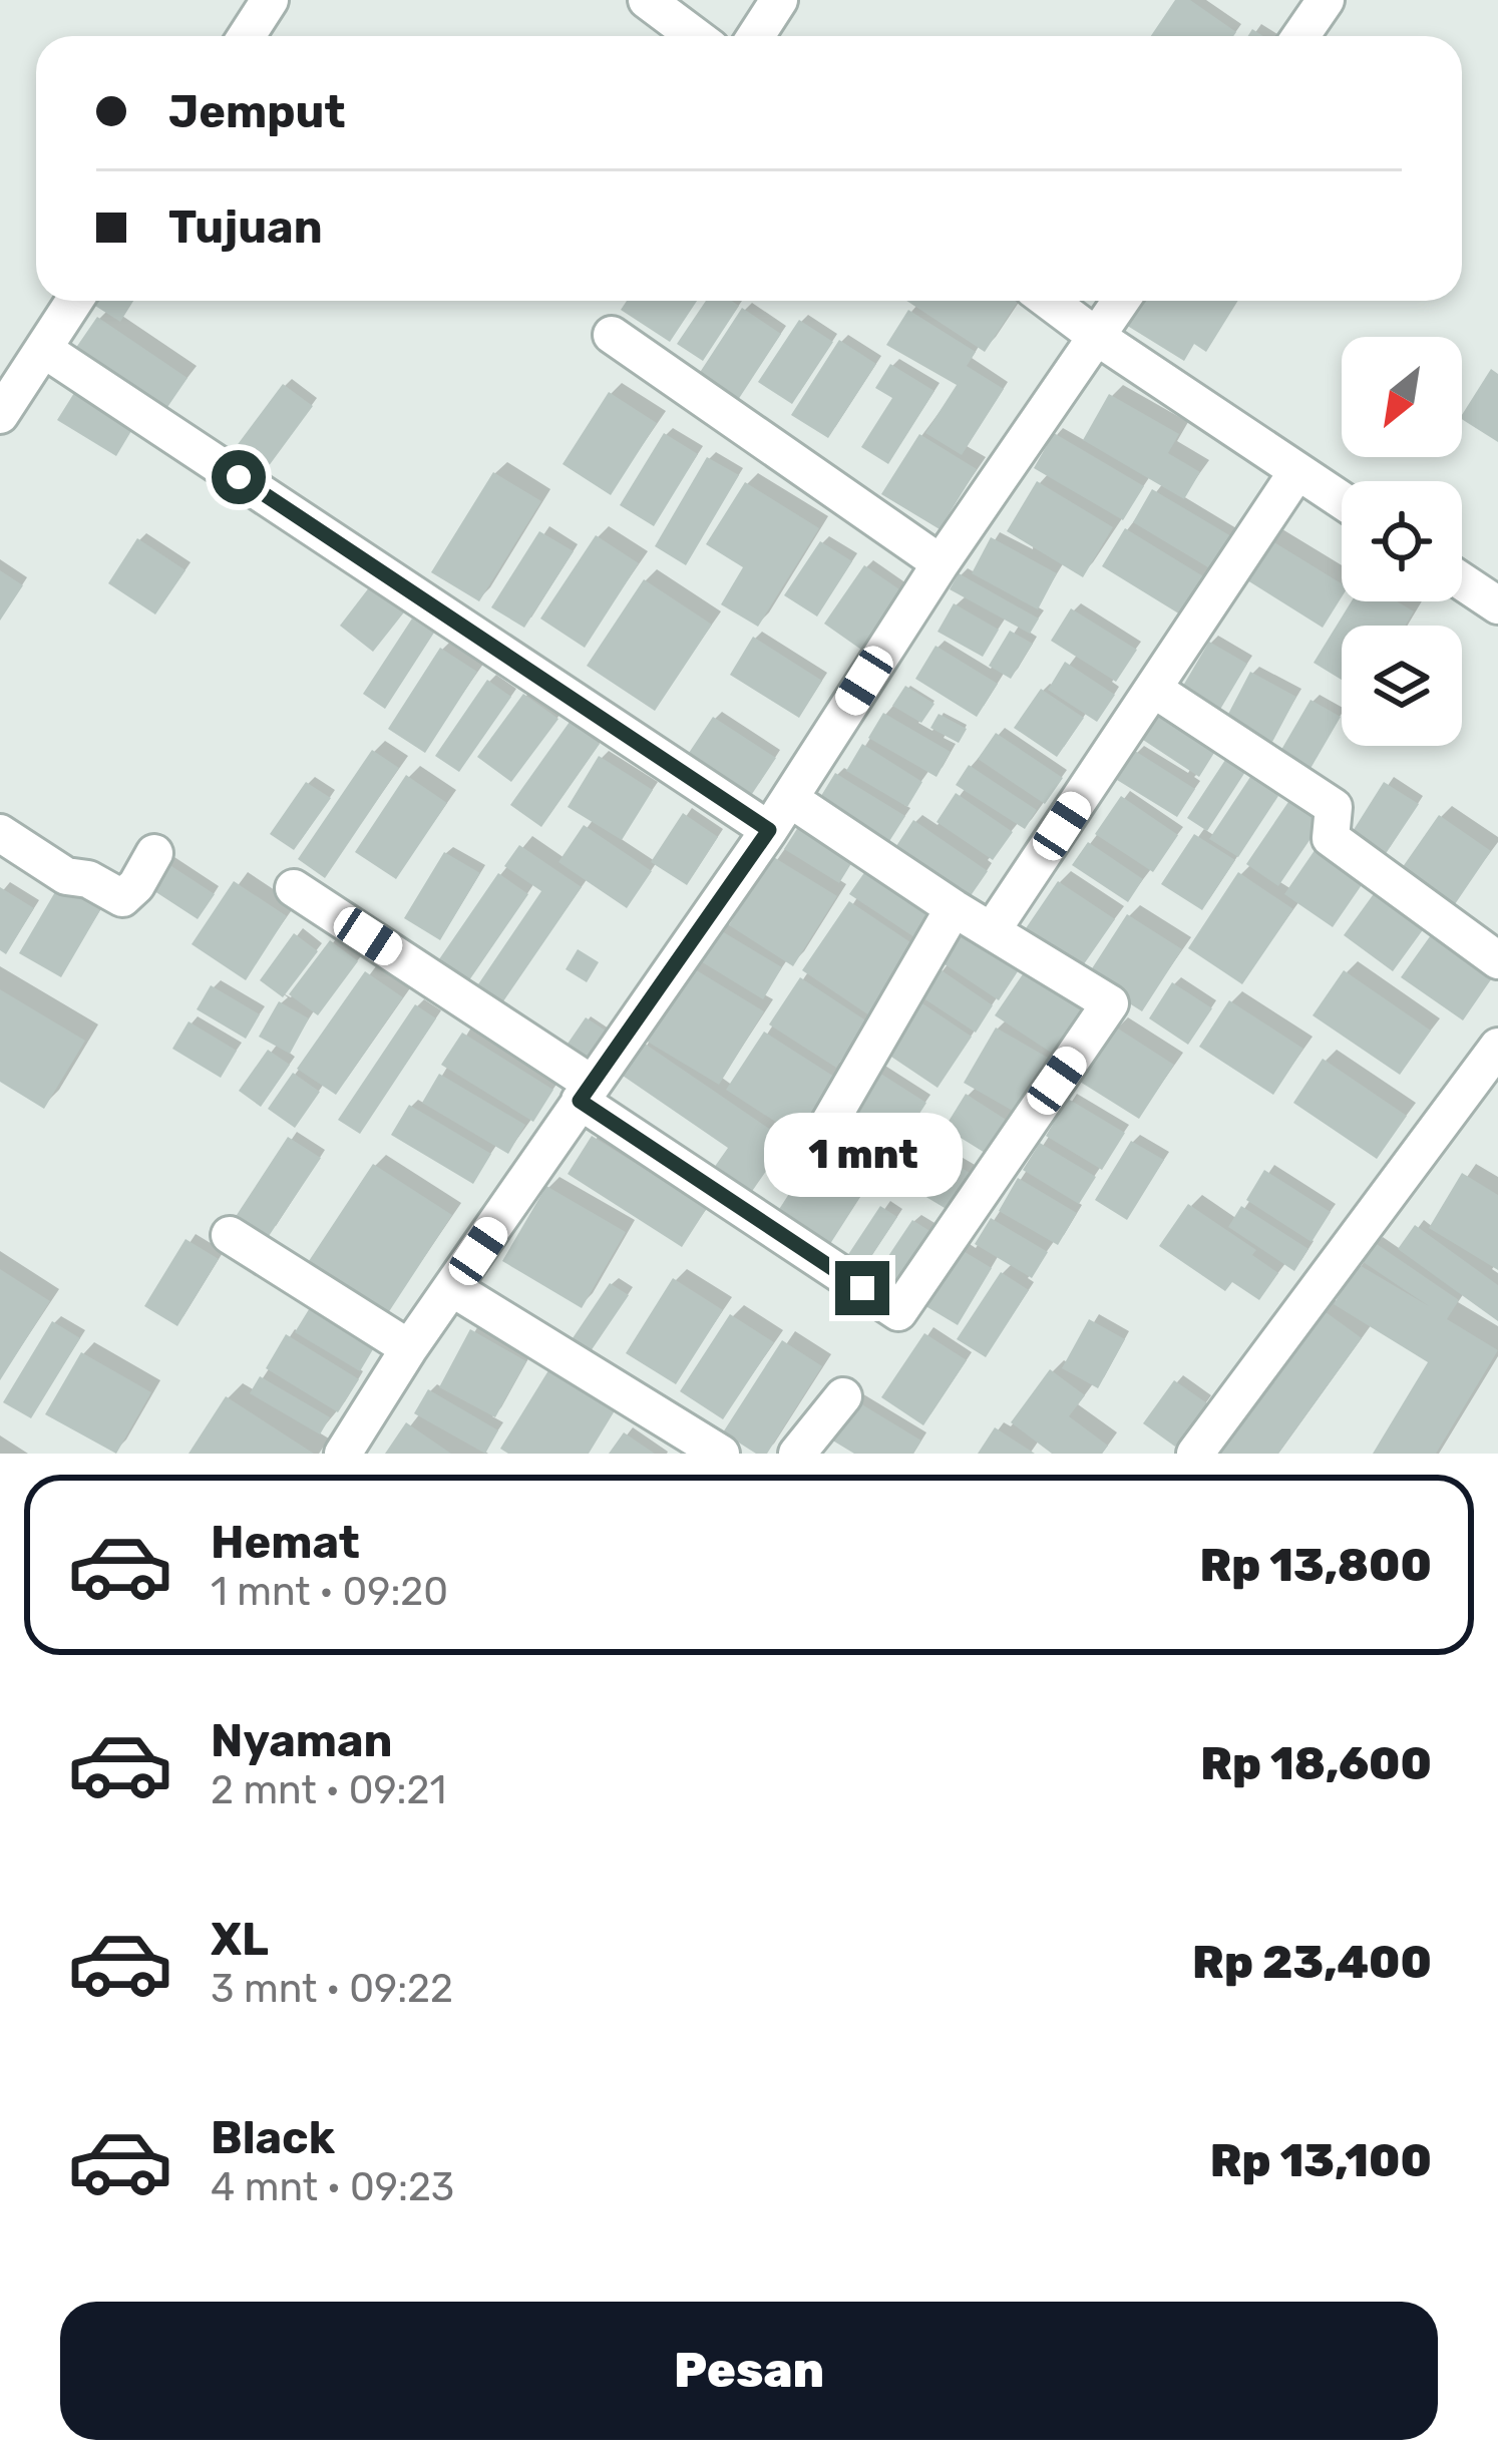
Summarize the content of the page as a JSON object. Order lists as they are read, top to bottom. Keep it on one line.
{"north":"bottom left","page":{"banner":["Jemput","Tujuan"],"bubble":"1 mnt","list":[{"name":"Hemat","note":"1 mnt · 09:20","value":"Rp 13,800"},{"name":"Nyaman","note":"2 mnt · 09:21","value":"Rp 18,600"},{"name":"XL","note":"3 mnt · 09:22","value":"Rp 23,400"},{"name":"Black","note":"4 mnt · 09:23","value":"Rp 13,100"}],"buttons":"Pesan"}}
